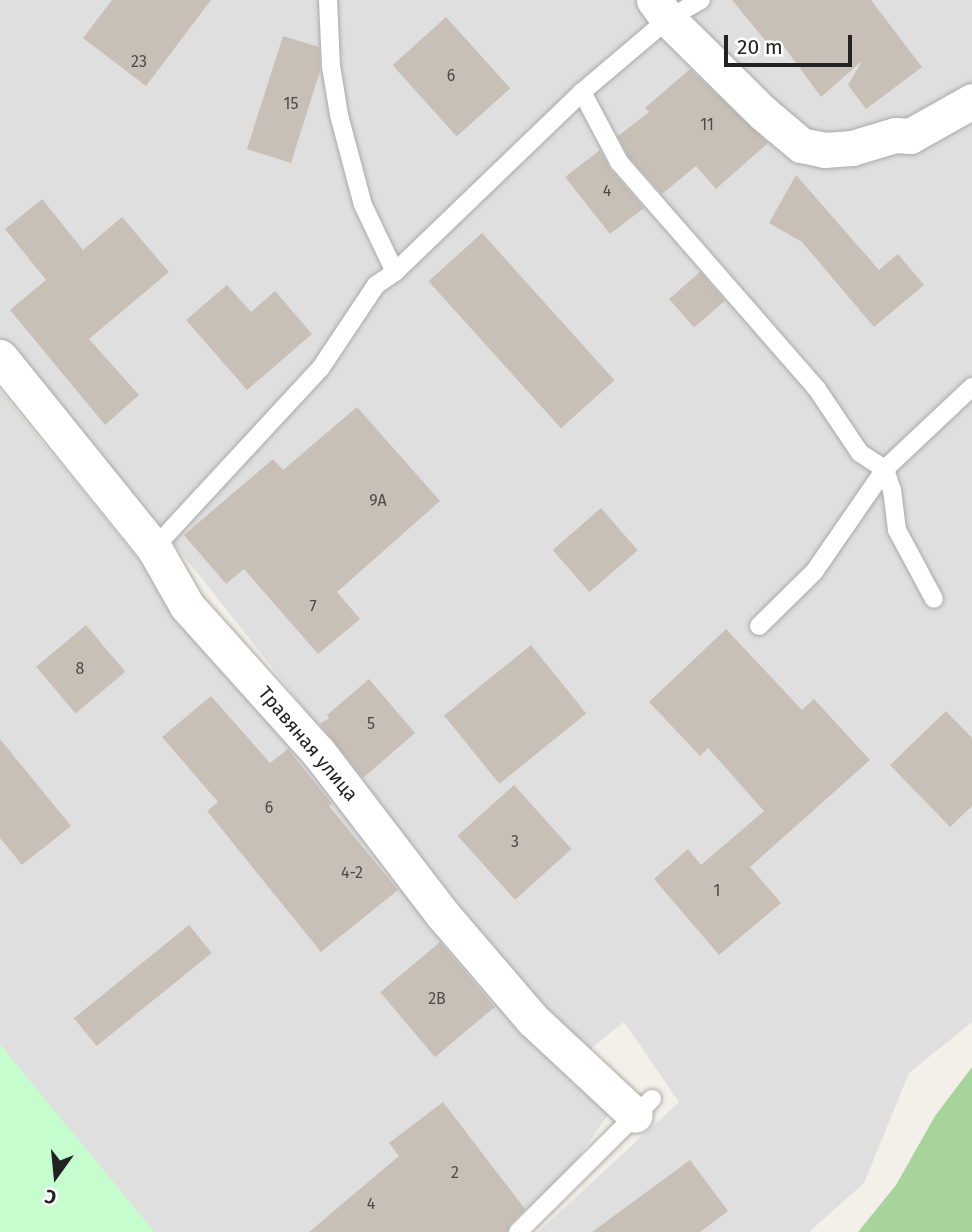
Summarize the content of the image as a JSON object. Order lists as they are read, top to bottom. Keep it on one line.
{"streets":{"street":["Травяная улица"]},"house_numbers":["23","6","15","11","4","9А","7","8","5","6","3","4-2","1","2В","2","4"],"scale_bar":"20 m","north":"bottom"}
